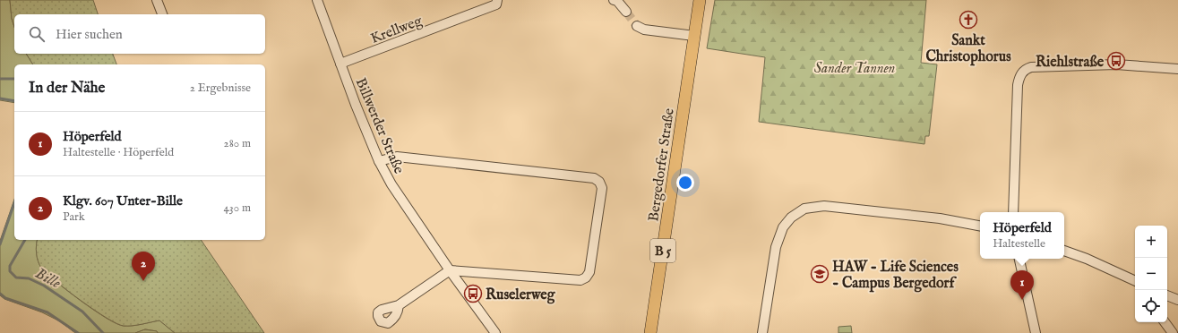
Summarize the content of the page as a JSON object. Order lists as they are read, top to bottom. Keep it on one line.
{"streets":{"main road":["Bergedorfer Straße","B 5"],"street":["Krellweg","Billwerder Straße"]},"crossings":[["Krellweg","Billwerder Straße"]],"water":["Bille"],"parks":["Sander Tannen"],"places":{"church":["Sankt Christophorus"],"bus stop":["Riehlstraße","Ruselerweg"],"school or university":["HAW - Life Sciences - Campus Bergedorf"]},"page":{"search":"Hier suchen","heading":["In der Nähe","2 Ergebnisse"],"list":[{"mark":"1","name":"Höperfeld","note":"Haltestelle · Höperfeld","value":"280 m"},{"mark":"2","name":"Klgv. 607 Unter-Bille","note":"Park","value":"430 m"}],"popup":["Höperfeld","Haltestelle"],"map_buttons":["+","−"],"pins":["2","1"]}}
